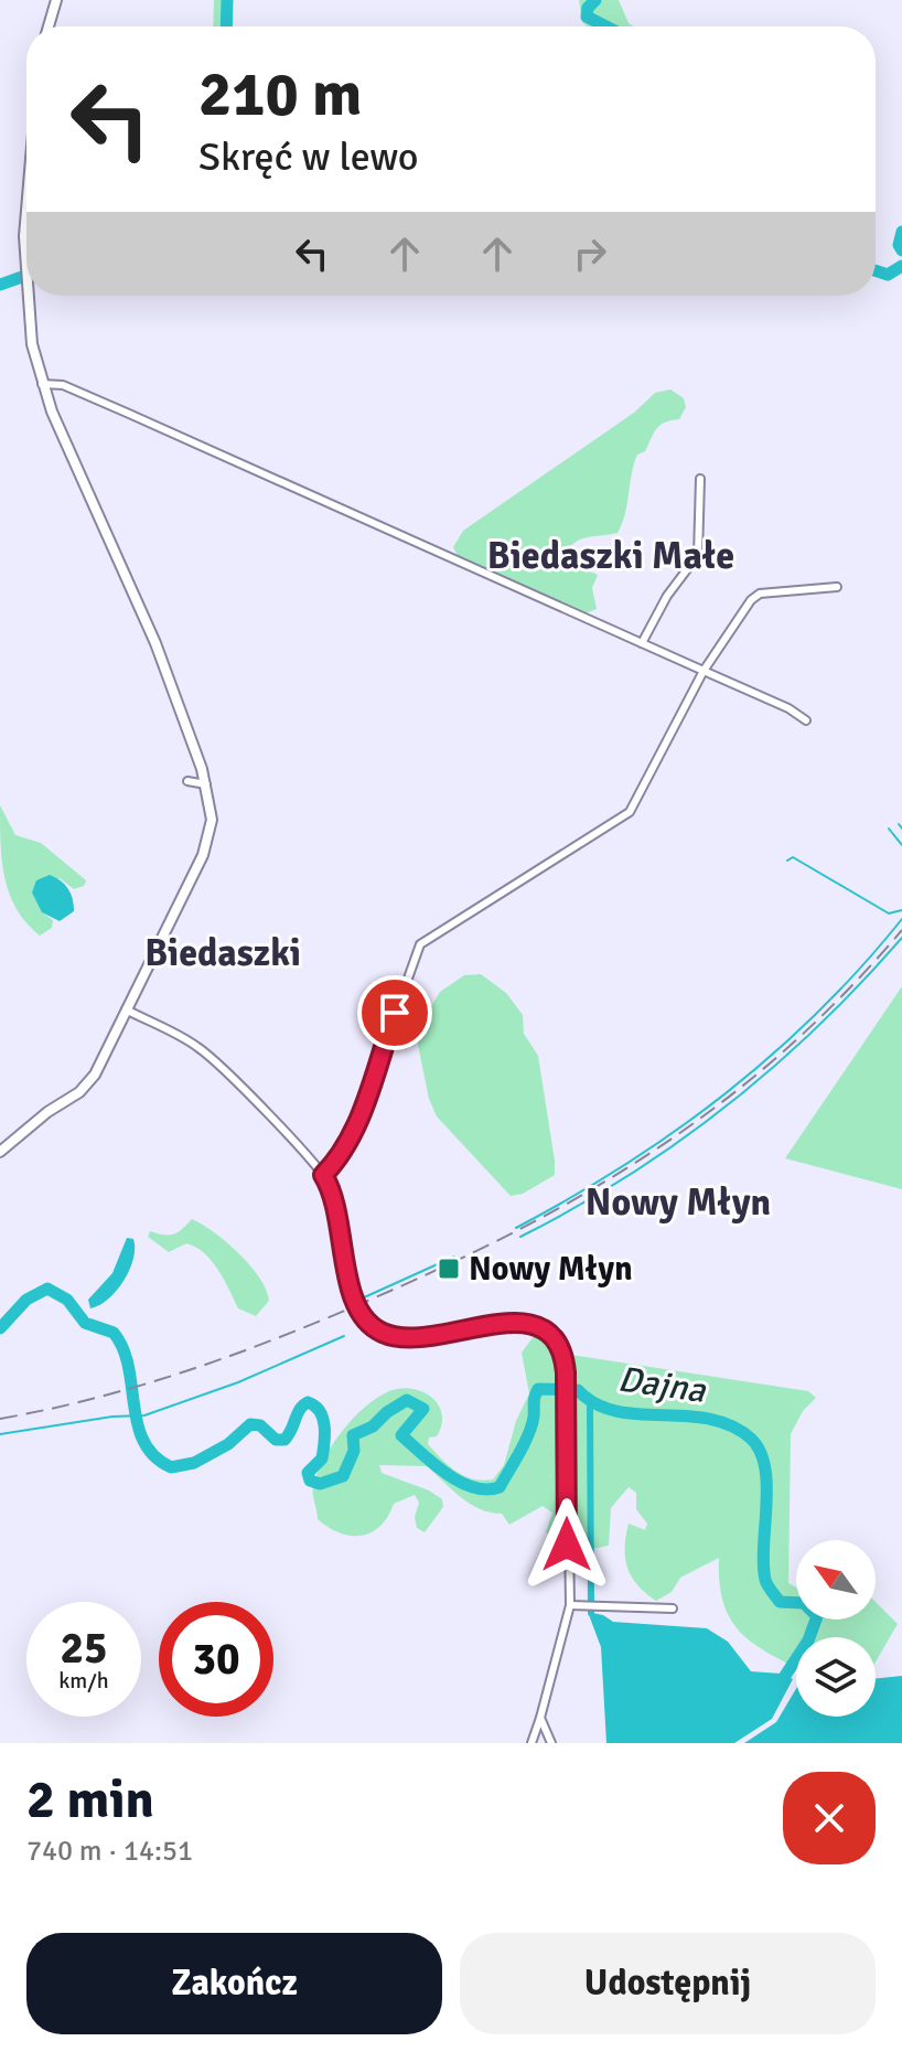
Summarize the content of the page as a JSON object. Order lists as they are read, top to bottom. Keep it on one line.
{"districts":["Biedaszki Małe","Biedaszki","Nowy Młyn"],"water":["Dajna"],"places":{"transit":["Nowy Młyn"]},"north":"top left","page":{"turn":["210 m","Skręć w lewo"],"speed":"25 km/h","limit":"30","heading":["2 min","740 m · 14:51"],"buttons":["Zakończ","Udostępnij"]}}
